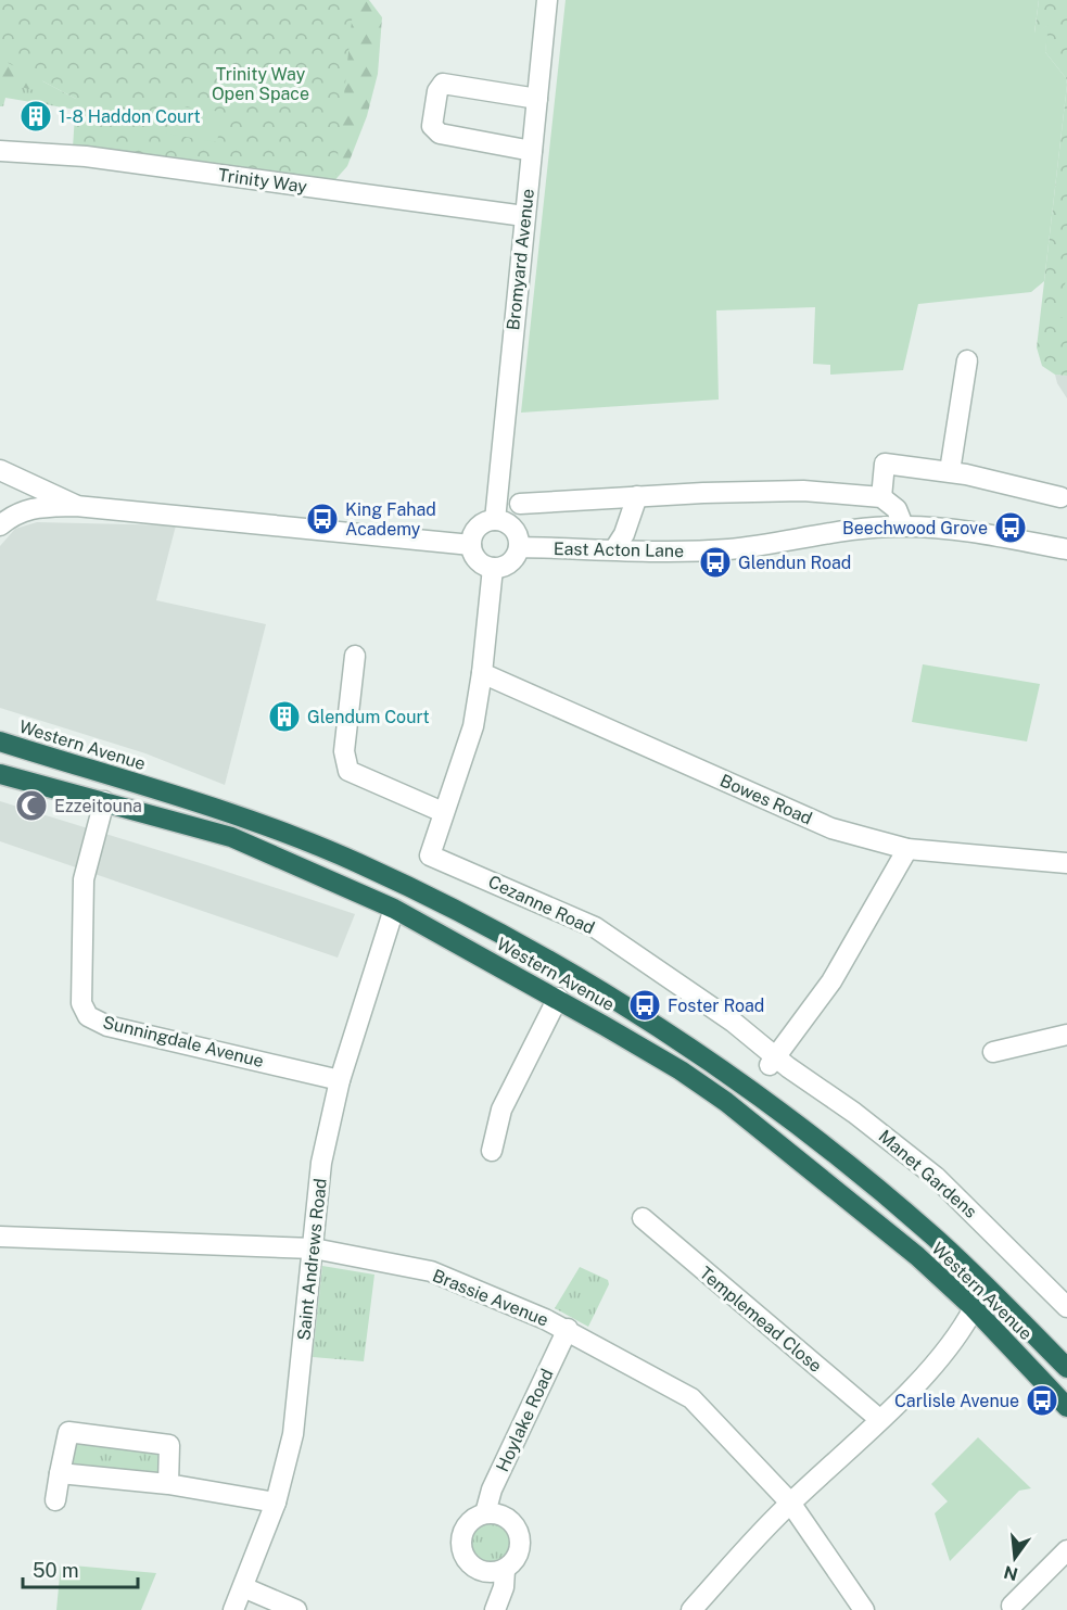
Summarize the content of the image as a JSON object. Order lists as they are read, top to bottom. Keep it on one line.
{"streets":{"highway":["Western Avenue"],"street":["Trinity Way","Bromyard Avenue","East Acton Lane","Bowes Road","Cezanne Road","Sunningdale Avenue","Manet Gardens","Saint Andrews Road","Brassie Avenue","Templemead Close","Hoylake Road"]},"crossings":[["Trinity Way","Bromyard Avenue"],["Bromyard Avenue","East Acton Lane"],["Western Avenue","Sunningdale Avenue"],["Western Avenue","Saint Andrews Road"],["Cezanne Road","Manet Gardens"],["Sunningdale Avenue","Saint Andrews Road"],["Saint Andrews Road","Brassie Avenue"],["Brassie Avenue","Hoylake Road"]],"parks":["Trinity Way Open Space"],"places":{"building":["1-8 Haddon Court","Glendum Court"],"bus stop":["King Fahad Academy","Beechwood Grove","Glendun Road","Foster Road","Carlisle Avenue"],"mosque":["Ezzeitouna"]},"scale_bar":"50 m","north":"bottom"}
